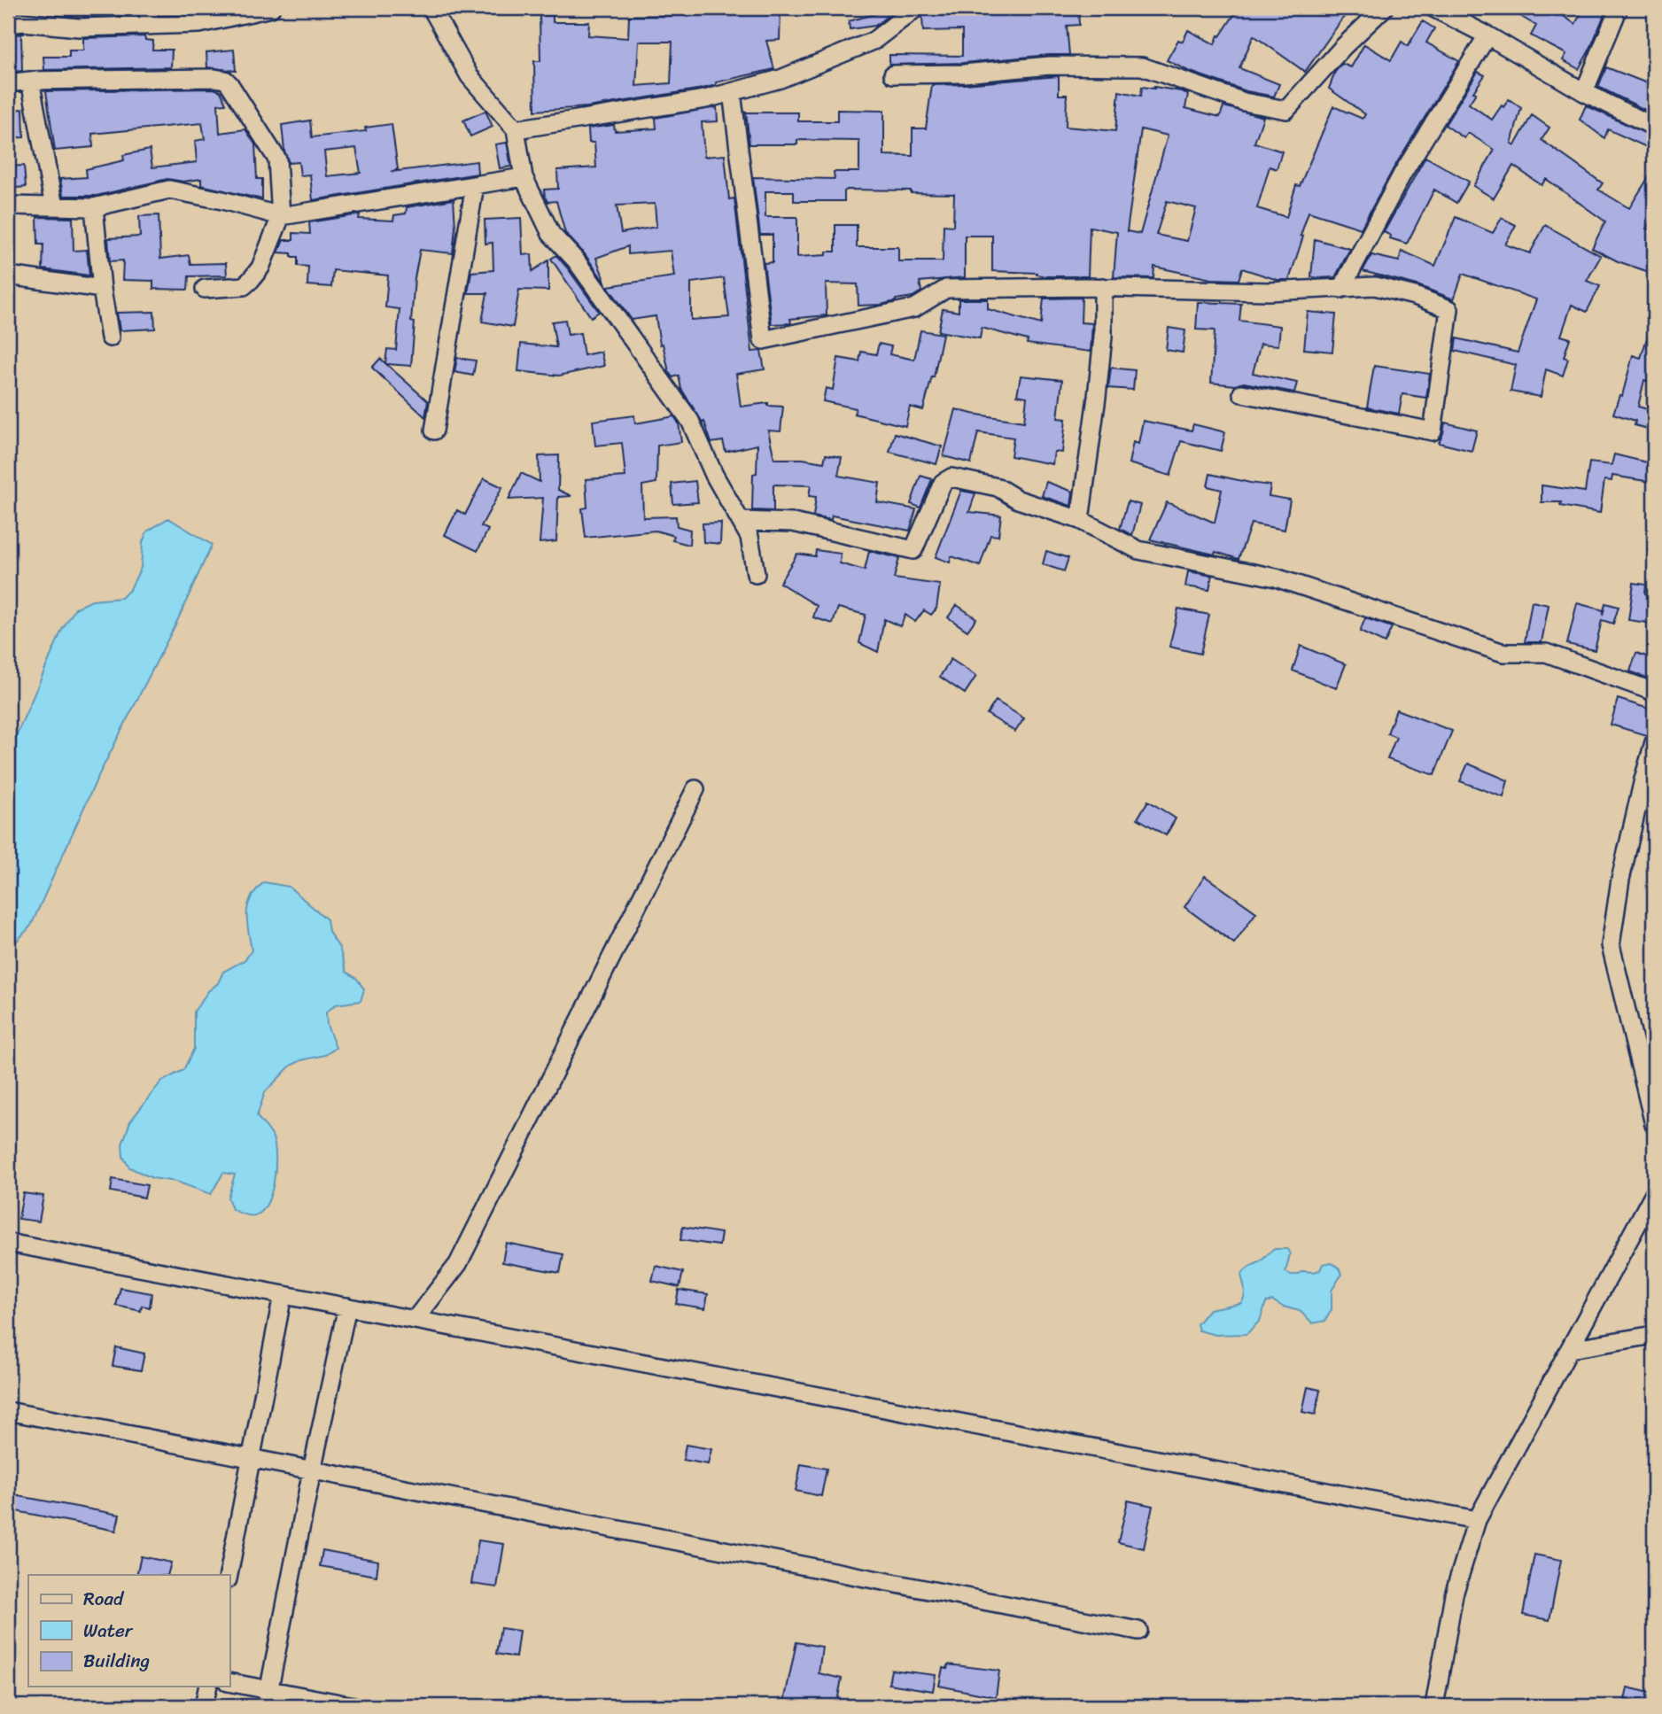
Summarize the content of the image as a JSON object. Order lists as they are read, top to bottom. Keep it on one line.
{"legend":["Road","Water","Building"]}
